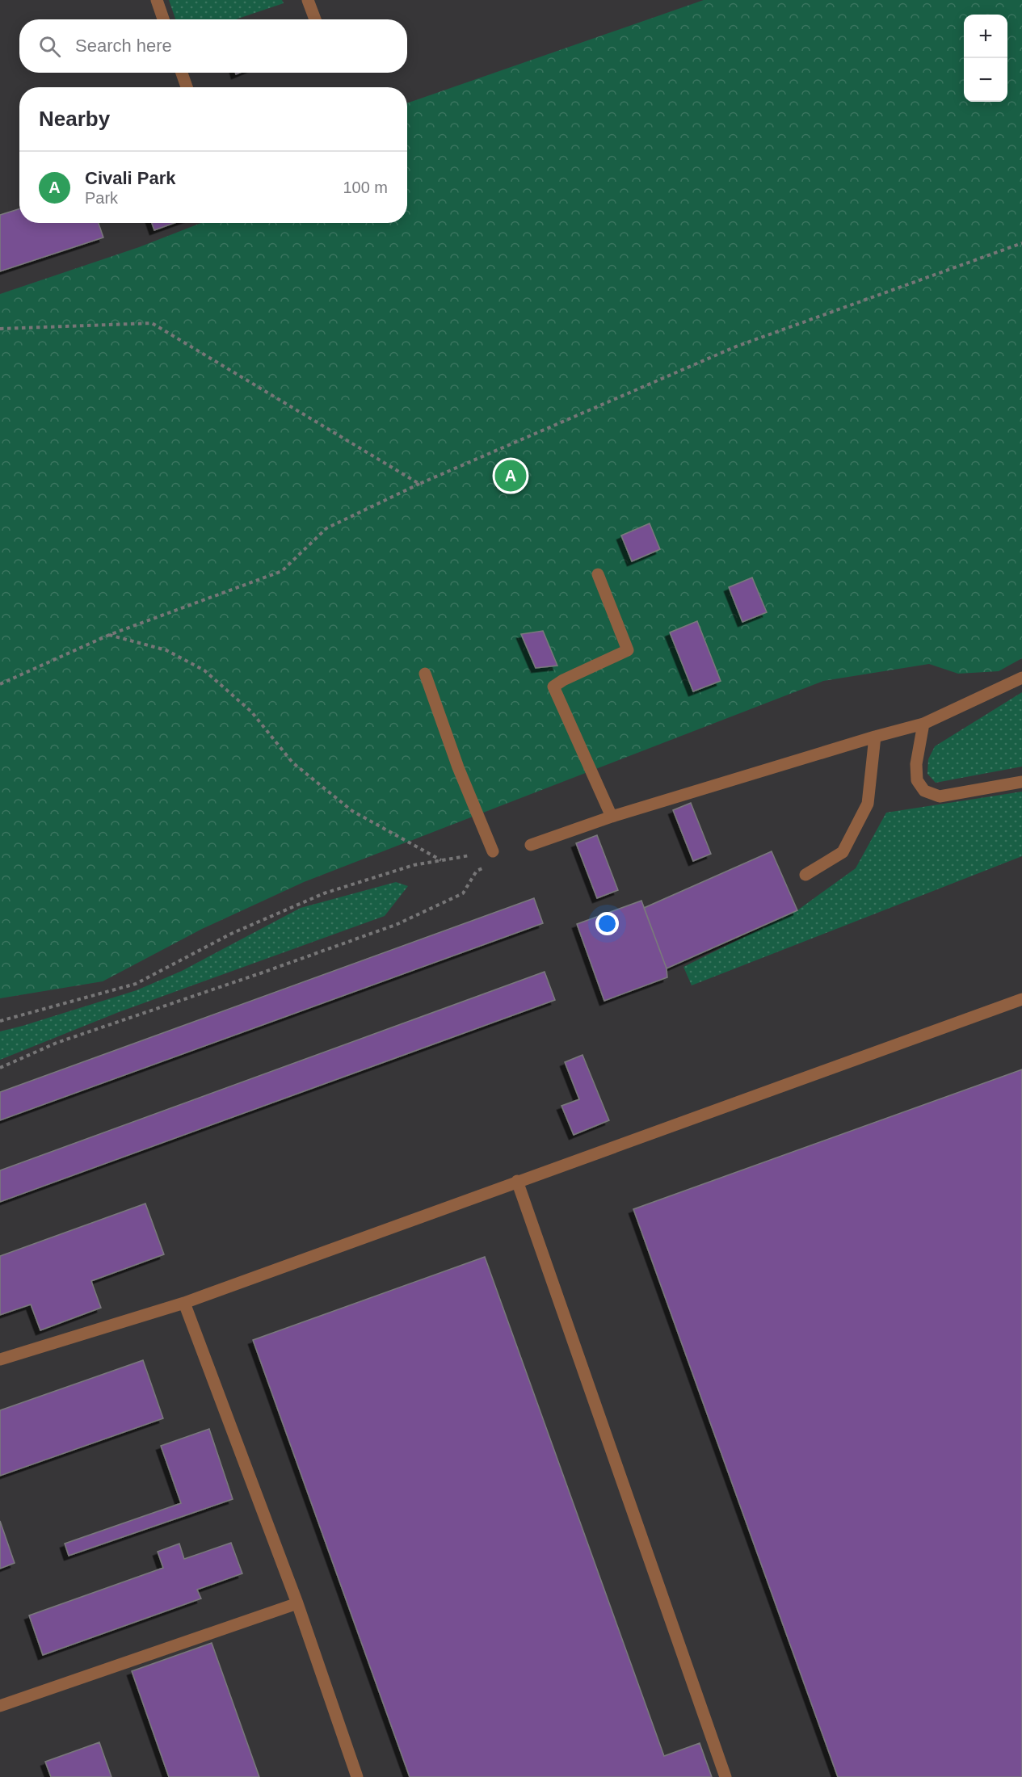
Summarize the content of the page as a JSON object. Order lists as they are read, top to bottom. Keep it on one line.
{"page":{"map_buttons":["+","−"],"search":"Search here","heading":"Nearby","list":[{"mark":"A","name":"Civali Park","note":"Park","value":"100 m"}],"pins":"A"}}
